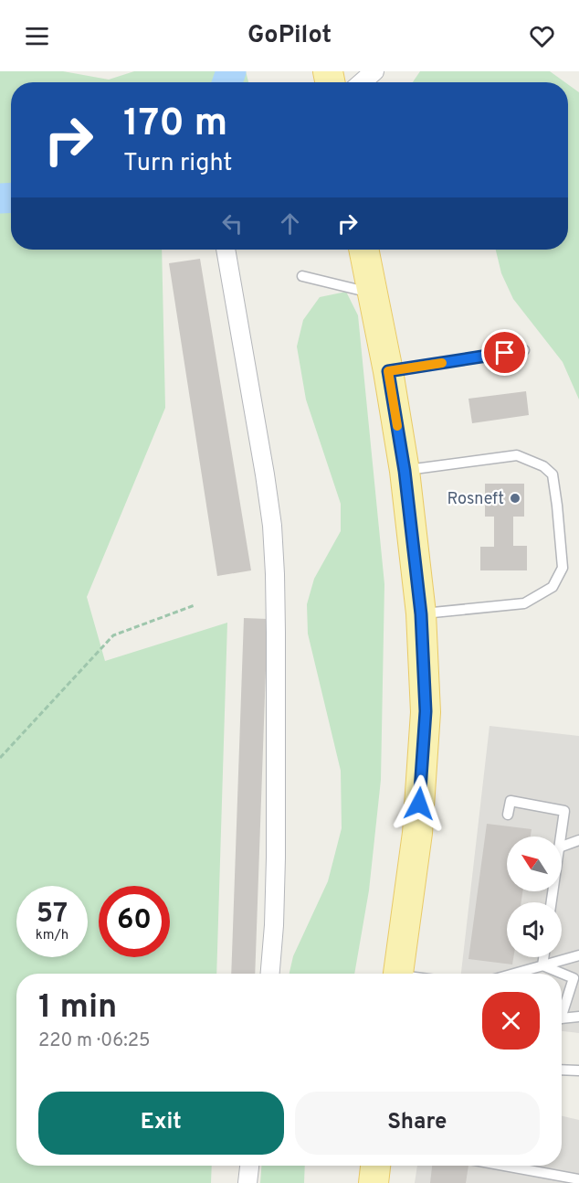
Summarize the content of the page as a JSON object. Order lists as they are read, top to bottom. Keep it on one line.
{"places":["Rosneft"],"north":"top left","page":{"header":"GoPilot","turn":["170 m","Turn right"],"speed":"57 km/h","limit":"60","heading":["1 min","220 m · 06:25"],"buttons":["Exit","Share"]}}
